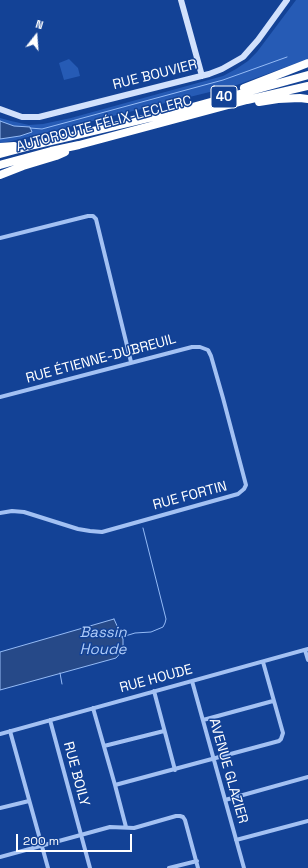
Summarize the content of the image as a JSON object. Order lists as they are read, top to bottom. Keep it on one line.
{"streets":{"highway":["40","AUTOROUTE FÉLIX-LECLERC"],"street":["RUE BOUVIER","RUE ÉTIENNE-DUBREUIL","RUE FORTIN","RUE HOUDE","AVENUE GLAZIER","RUE BOILY"]},"crossings":[["RUE ÉTIENNE-DUBREUIL","RUE FORTIN"],["RUE HOUDE","AVENUE GLAZIER"],["RUE HOUDE","RUE BOILY"]],"water":["Bassin Houde"],"scale_bar":"200 m","north":"top"}
